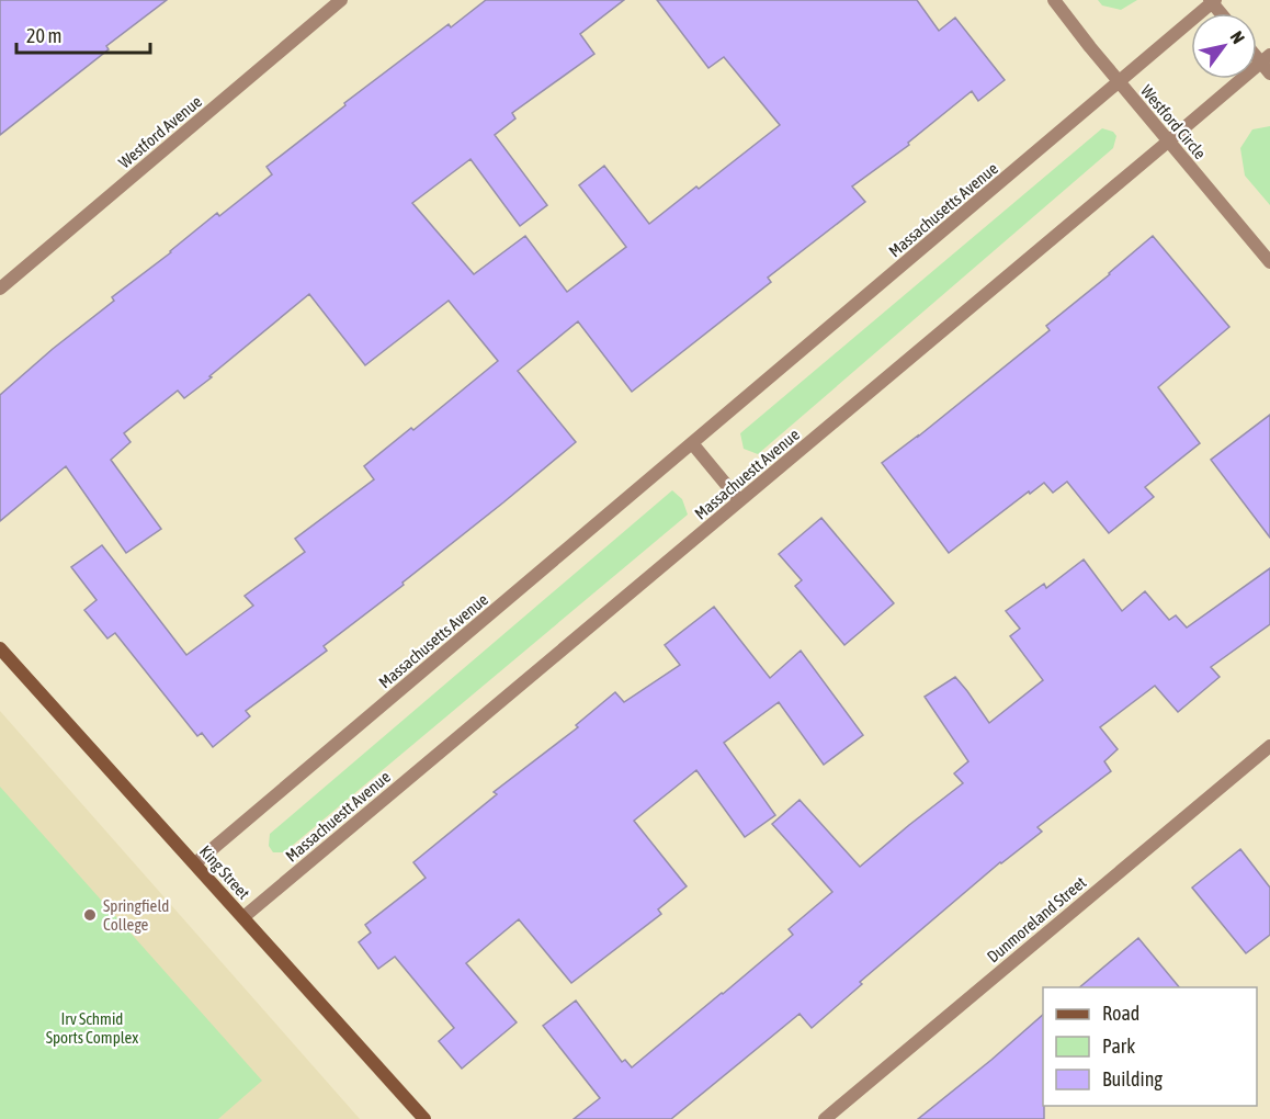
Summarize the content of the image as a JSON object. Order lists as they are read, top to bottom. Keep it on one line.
{"streets":{"street":["Westford Circle","Westford Avenue","Massachusetts Avenue","Massachuestt Avenue","King Street","Dunmoreland Street"]},"crossings":[["Westford Circle","Massachusetts Avenue"],["Westford Circle","Massachuestt Avenue"],["Massachusetts Avenue","King Street"],["Massachuestt Avenue","King Street"]],"parks":["Irv Schmid Sports Complex"],"places":["Springfield College"],"legend":["Road","Park","Building"],"scale_bar":"20 m","north":"top right"}
